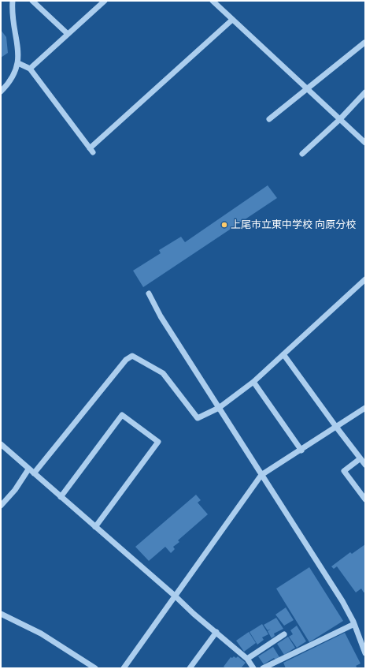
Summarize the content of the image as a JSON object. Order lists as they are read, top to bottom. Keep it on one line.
{"places":["上尾市立東中学校 向原分校"]}
